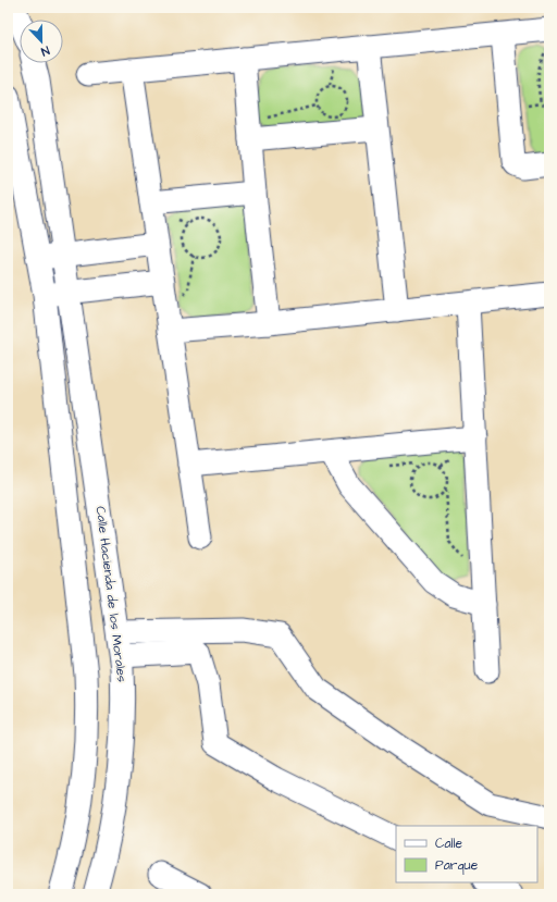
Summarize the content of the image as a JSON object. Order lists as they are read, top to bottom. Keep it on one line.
{"streets":{"street":["Calle Hacienda de los Morales"]},"legend":["Calle","Parque"],"north":"bottom"}
